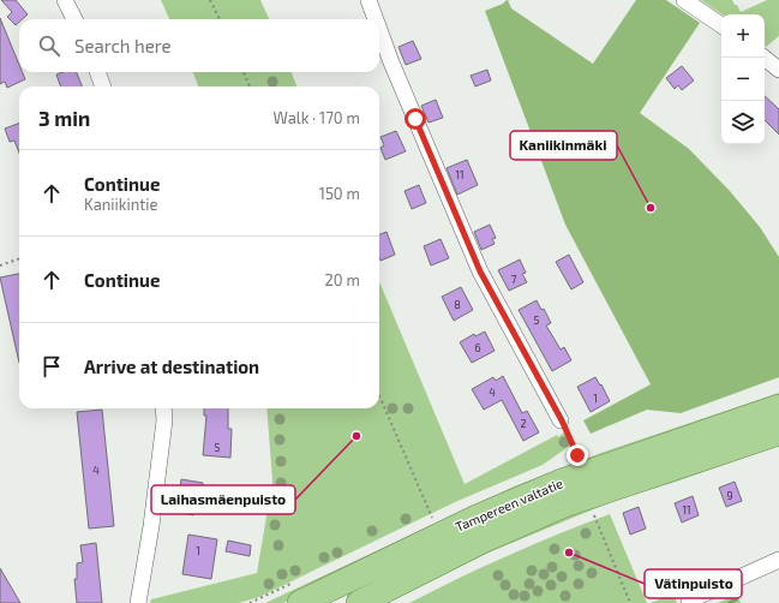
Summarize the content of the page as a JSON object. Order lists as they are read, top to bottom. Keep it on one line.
{"streets":{"highway":["Tampereen valtatie"]},"places":["Kaniikinmäki","Laihasmäenpuisto","Vätinpuisto"],"house_numbers":["11","7","8","5","6","4","1","2","5","4","9","11","1"],"page":{"map_buttons":["+","−"],"search":"Search here","heading":["3 min","Walk · 170 m"],"list":[["Continue","Kaniikintie","150 m"],["Continue","20 m"],"Arrive at destination"]}}
